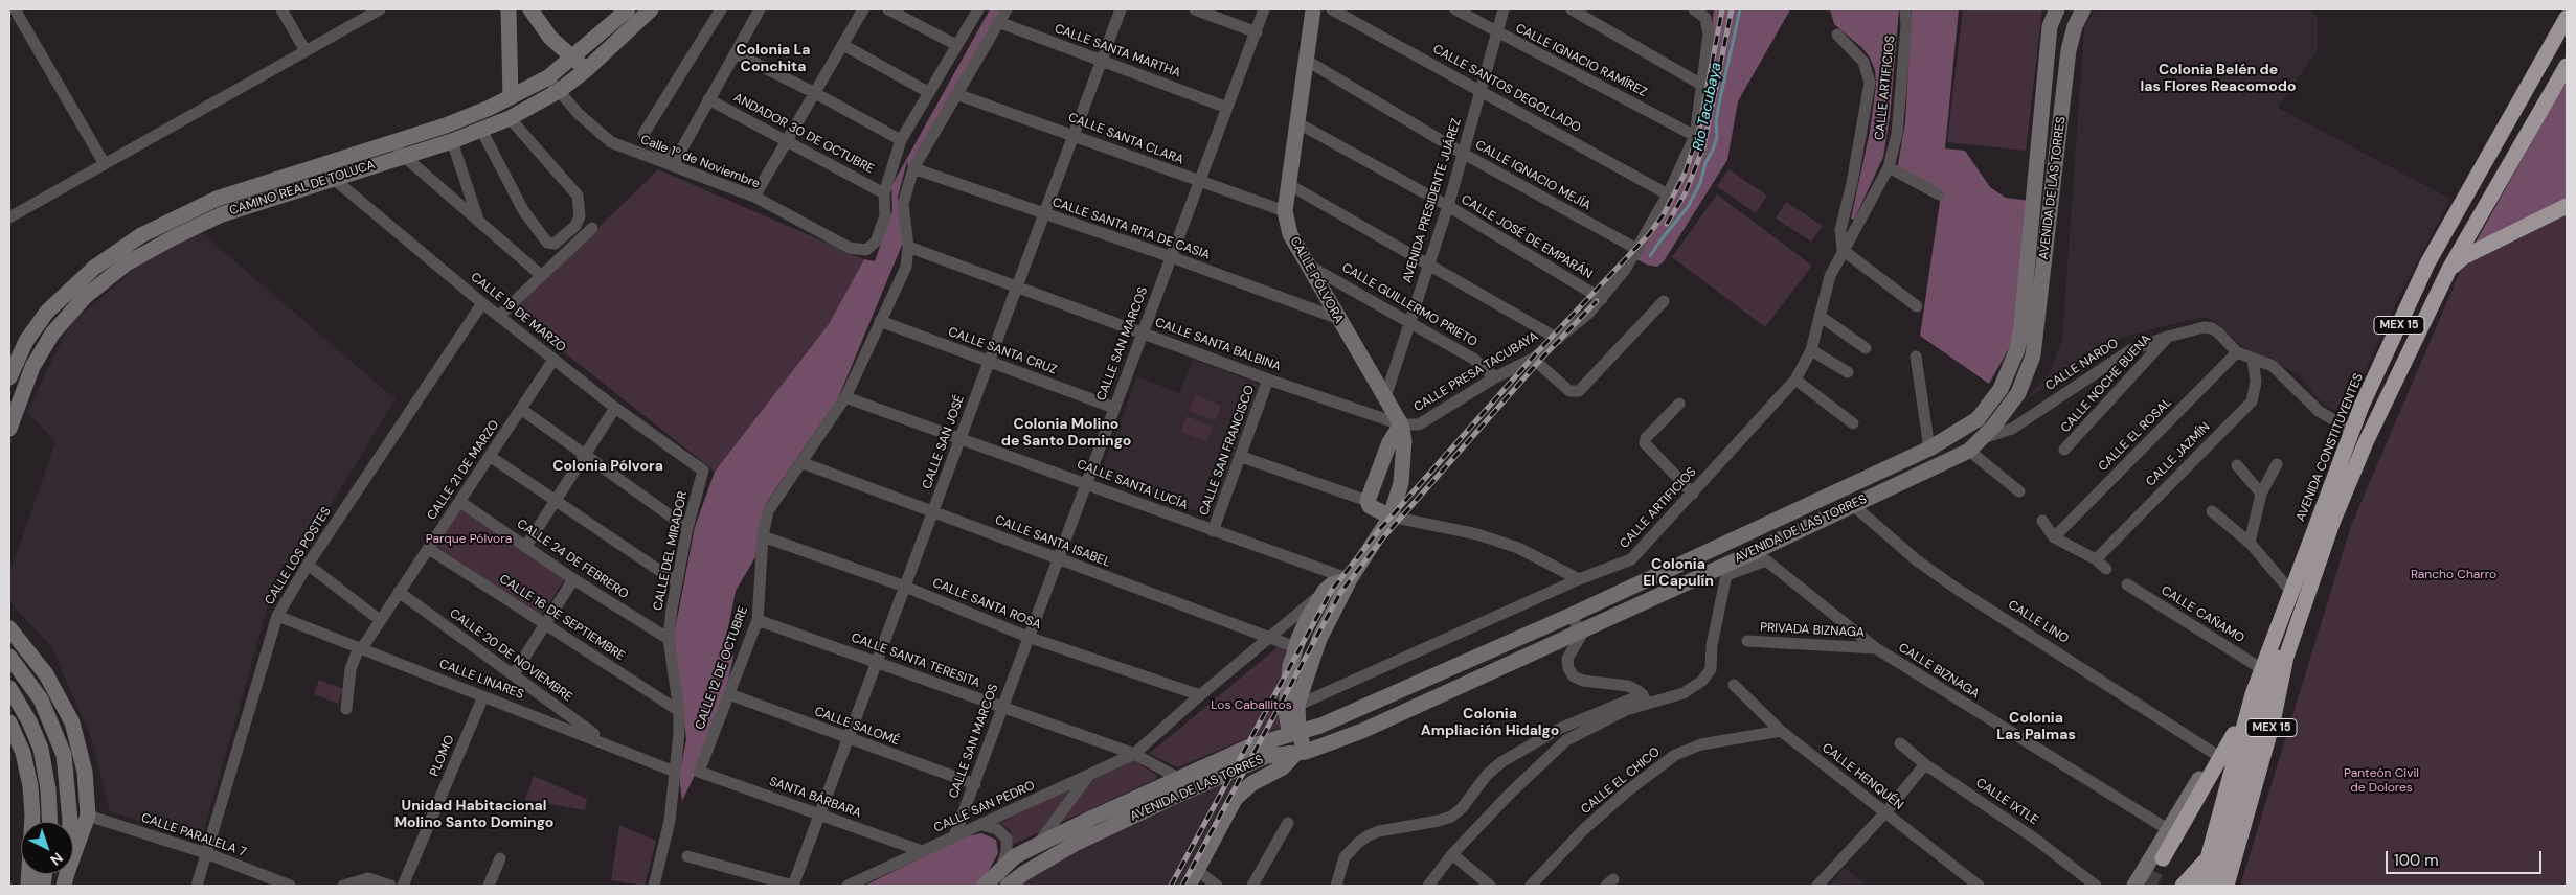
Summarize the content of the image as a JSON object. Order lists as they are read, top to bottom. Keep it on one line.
{"streets":{"highway":["MEX 15","AVENIDA CONSTITUYENTES"],"street":["CALLE SANTA MARTHA","CALLE IGNACIO RAMÍREZ","CALLE ARTIFICIOS","CALLE SANTOS DEGOLLADO","ANDADOR 30 DE OCTUBRE","CALLE SANTA CLARA","Calle 1º de Noviembre","CALLE IGNACIO MEJÍA","CAMINO REAL DE TOLUCA","AVENIDA DE LAS TORRES","AVENIDA PRESIDENTE JUÁREZ","CALLE SANTA RITA DE CASIA","CALLE JOSÉ DE EMPARÁN","CALLE PÓLVORA","CALLE GUILLERMO PRIETO","CALLE 19 DE MARZO","CALLE SAN MARCOS","CALLE SANTA BALBINA","CALLE SANTA CRUZ","CALLE NARDO","CALLE PRESA TACUBAYA","CALLE NOCHE BUENA","CALLE EL ROSAL","CALLE SAN JOSÉ","CALLE SAN FRANCISCO","CALLE JAZMÍN","CALLE 21 DE MARZO","CALLE SANTA LUCÍA","CALLE SANTA ISABEL","CALLE DEL MIRADOR","CALLE LOS POSTES","CALLE 24 DE FEBRERO","CALLE SANTA ROSA","CALLE CAÑAMO","CALLE 16 DE SEPTIEMBRE","CALLE LINO","PRIVADA BIZNAGA","CALLE 20 DE NOVIEMBRE","CALLE SANTA TERESITA","CALLE 12 DE OCTUBRE","CALLE BIZNAGA","CALLE LINARES","CALLE SALOMÉ","PLOMO","CALLE HENQUÉN","CALLE EL CHICO","SANTA BÁRBARA","CALLE IXTLE","CALLE SAN PEDRO","CALLE PARALELA 7"]},"crossings":[["CALLE SANTA MARTHA","CALLE SAN MARCOS"],["CALLE SANTA MARTHA","CALLE SAN JOSÉ"],["CALLE IGNACIO RAMÍREZ","AVENIDA PRESIDENTE JUÁREZ"],["CALLE IGNACIO RAMÍREZ","CALLE PRESA TACUBAYA"],["CALLE SANTOS DEGOLLADO","AVENIDA PRESIDENTE JUÁREZ"],["CALLE SANTOS DEGOLLADO","CALLE PRESA TACUBAYA"],["ANDADOR 30 DE OCTUBRE","Calle 1º de Noviembre"],["CALLE SANTA CLARA","CALLE PÓLVORA"],["CALLE SANTA CLARA","CALLE SAN MARCOS"],["CALLE SANTA CLARA","CALLE SAN JOSÉ"],["Calle 1º de Noviembre","CAMINO REAL DE TOLUCA"],["CALLE IGNACIO MEJÍA","AVENIDA PRESIDENTE JUÁREZ"],["CALLE IGNACIO MEJÍA","CALLE PÓLVORA"],["CALLE IGNACIO MEJÍA","CALLE PRESA TACUBAYA"],["CAMINO REAL DE TOLUCA","CALLE 19 DE MARZO"],["AVENIDA DE LAS TORRES","CALLE NARDO"],["AVENIDA DE LAS TORRES","CALLE LINO"],["AVENIDA DE LAS TORRES","CALLE SANTA TERESITA"],["AVENIDA PRESIDENTE JUÁREZ","CALLE JOSÉ DE EMPARÁN"],["AVENIDA PRESIDENTE JUÁREZ","CALLE PÓLVORA"],["AVENIDA PRESIDENTE JUÁREZ","CALLE GUILLERMO PRIETO"],["CALLE SANTA RITA DE CASIA","CALLE PÓLVORA"],["CALLE SANTA RITA DE CASIA","CALLE SAN MARCOS"],["CALLE SANTA RITA DE CASIA","CALLE SAN JOSÉ"],["CALLE JOSÉ DE EMPARÁN","CALLE PÓLVORA"],["CALLE JOSÉ DE EMPARÁN","CALLE PRESA TACUBAYA"],["CALLE PÓLVORA","CALLE GUILLERMO PRIETO"],["CALLE PÓLVORA","CALLE SANTA BALBINA"],["CALLE PÓLVORA","CALLE PRESA TACUBAYA"],["CALLE GUILLERMO PRIETO","CALLE PRESA TACUBAYA"],["CALLE 19 DE MARZO","CALLE 21 DE MARZO"],["CALLE 19 DE MARZO","CALLE DEL MIRADOR"],["CALLE 19 DE MARZO","CALLE LOS POSTES"],["MEX 15","AVENIDA CONSTITUYENTES"],["CALLE SAN MARCOS","CALLE SANTA BALBINA"],["CALLE SAN MARCOS","CALLE SANTA CRUZ"],["CALLE SAN MARCOS","CALLE SANTA LUCÍA"],["CALLE SAN MARCOS","CALLE SANTA ISABEL"],["CALLE SAN MARCOS","CALLE SANTA ROSA"],["CALLE SAN MARCOS","CALLE SANTA TERESITA"],["CALLE SAN MARCOS","CALLE SALOMÉ"],["CALLE SAN MARCOS","CALLE SAN PEDRO"],["CALLE SANTA BALBINA","CALLE PRESA TACUBAYA"],["CALLE SANTA BALBINA","CALLE SAN JOSÉ"],["CALLE SANTA BALBINA","CALLE SAN FRANCISCO"],["CALLE SANTA CRUZ","CALLE SAN JOSÉ"],["CALLE NARDO","CALLE NOCHE BUENA"],["CALLE NARDO","CALLE EL ROSAL"],["CALLE SAN JOSÉ","CALLE SANTA LUCÍA"],["CALLE SAN JOSÉ","CALLE SANTA ISABEL"],["CALLE SAN JOSÉ","CALLE SANTA ROSA"],["CALLE SAN JOSÉ","CALLE SANTA TERESITA"],["CALLE SAN JOSÉ","CALLE SALOMÉ"],["CALLE SAN JOSÉ","SANTA BÁRBARA"],["AVENIDA CONSTITUYENTES","CALLE CAÑAMO"],["CALLE SAN FRANCISCO","CALLE SANTA LUCÍA"],["CALLE 21 DE MARZO","CALLE 24 DE FEBRERO"],["CALLE 21 DE MARZO","CALLE 16 DE SEPTIEMBRE"],["CALLE 21 DE MARZO","CALLE 20 DE NOVIEMBRE"],["CALLE 21 DE MARZO","CALLE LINARES"],["CALLE SANTA ISABEL","CALLE 12 DE OCTUBRE"],["CALLE SANTA ISABEL","CALLE SAN PEDRO"],["CALLE DEL MIRADOR","CALLE 24 DE FEBRERO"],["CALLE DEL MIRADOR","CALLE 16 DE SEPTIEMBRE"],["CALLE DEL MIRADOR","CALLE LINARES"],["CALLE LOS POSTES","CALLE LINARES"],["CALLE LOS POSTES","CALLE PARALELA 7"],["CALLE SANTA ROSA","CALLE 12 DE OCTUBRE"],["CALLE SANTA ROSA","CALLE SAN PEDRO"],["PRIVADA BIZNAGA","CALLE BIZNAGA"],["CALLE 20 DE NOVIEMBRE","CALLE LINARES"],["CALLE SANTA TERESITA","CALLE 12 DE OCTUBRE"],["CALLE SANTA TERESITA","CALLE SAN PEDRO"],["CALLE 12 DE OCTUBRE","CALLE SALOMÉ"],["CALLE 12 DE OCTUBRE","SANTA BÁRBARA"],["CALLE LINARES","PLOMO"],["CALLE HENQUÉN","CALLE EL CHICO"],["SANTA BÁRBARA","CALLE SAN PEDRO"]],"districts":["Colonia La Conchita","Colonia Belén de las Flores Reacomodo","Colonia Molino de Santo Domingo","Colonia Pólvora","Colonia El Capulín","Colonia Ampliación Hidalgo","Colonia Las Palmas","Unidad Habitacional Molino Santo Domingo"],"water":["Río Tacubaya"],"parks":["Parque Pólvora","Rancho Charro","Los Caballitos","Panteón Civil de Dolores"],"scale_bar":"100 m","north":"bottom right"}
